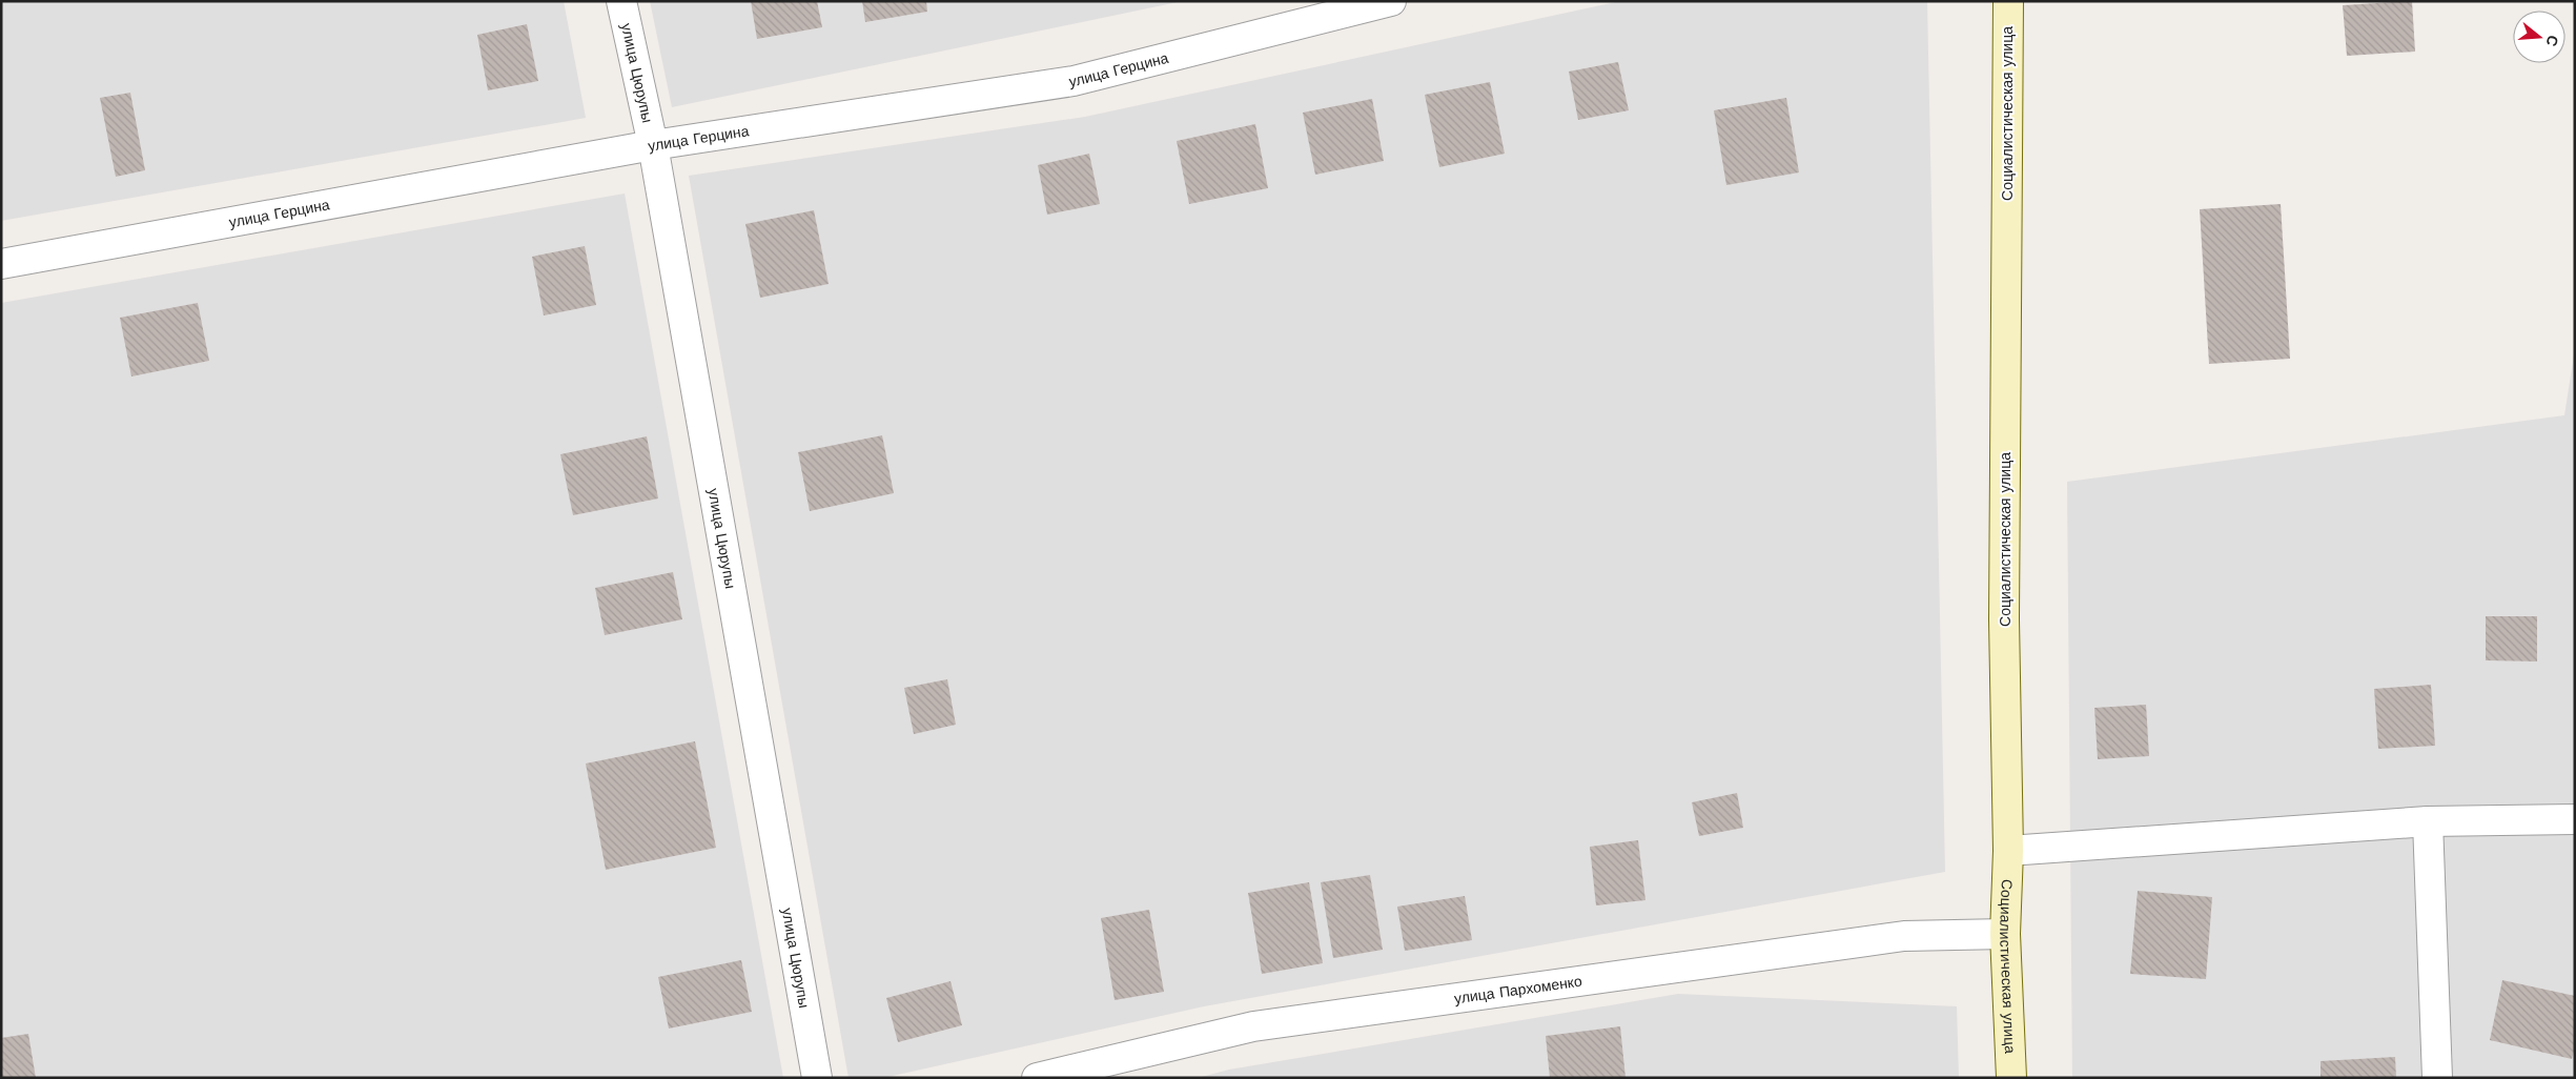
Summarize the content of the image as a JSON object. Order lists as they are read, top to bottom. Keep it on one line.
{"streets":{"street":["улица Герцина","улица Цюрупы","Социалистическая улица","улица Пархоменко"]},"crossings":[["улица Герцина","улица Цюрупы"],["Социалистическая улица","улица Пархоменко"]],"north":"right"}
